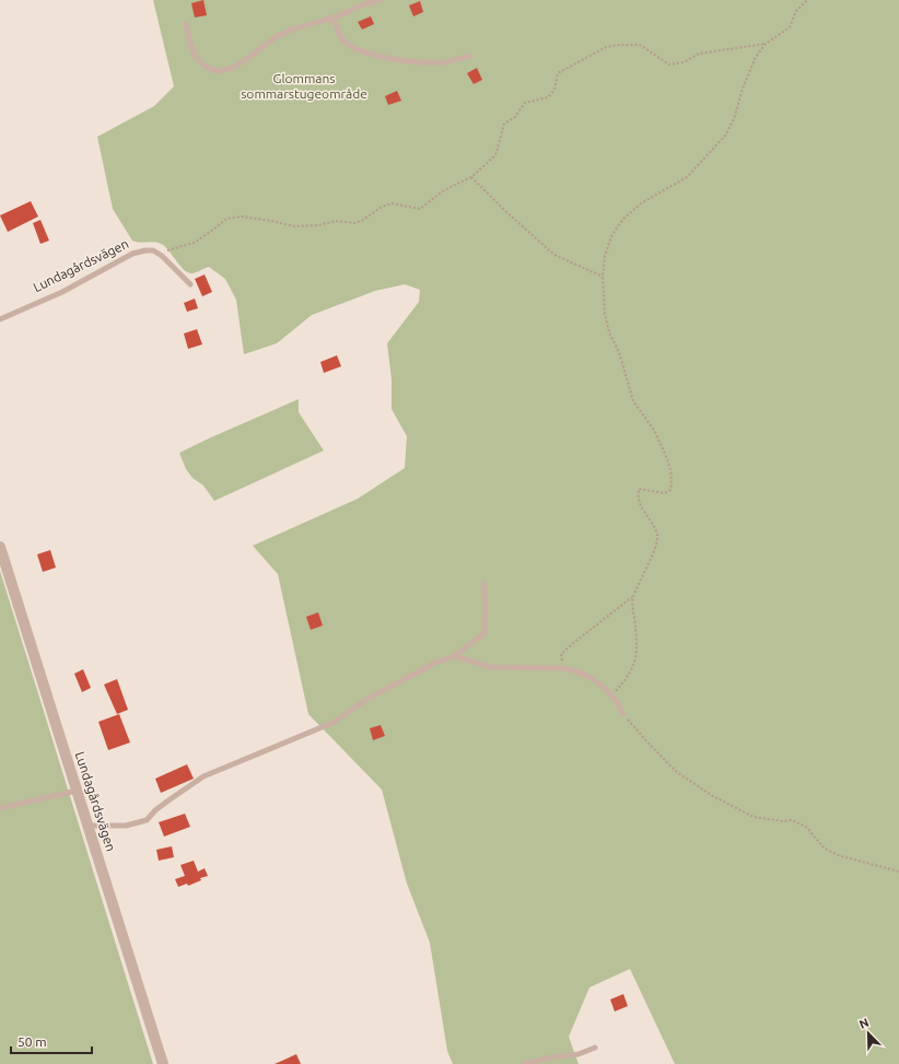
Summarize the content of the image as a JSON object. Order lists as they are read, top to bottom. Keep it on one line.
{"streets":{"street":["Lundagårdsvägen"]},"parks":["Glommans sommarstugeområde"],"scale_bar":"50 m","north":"top left"}
